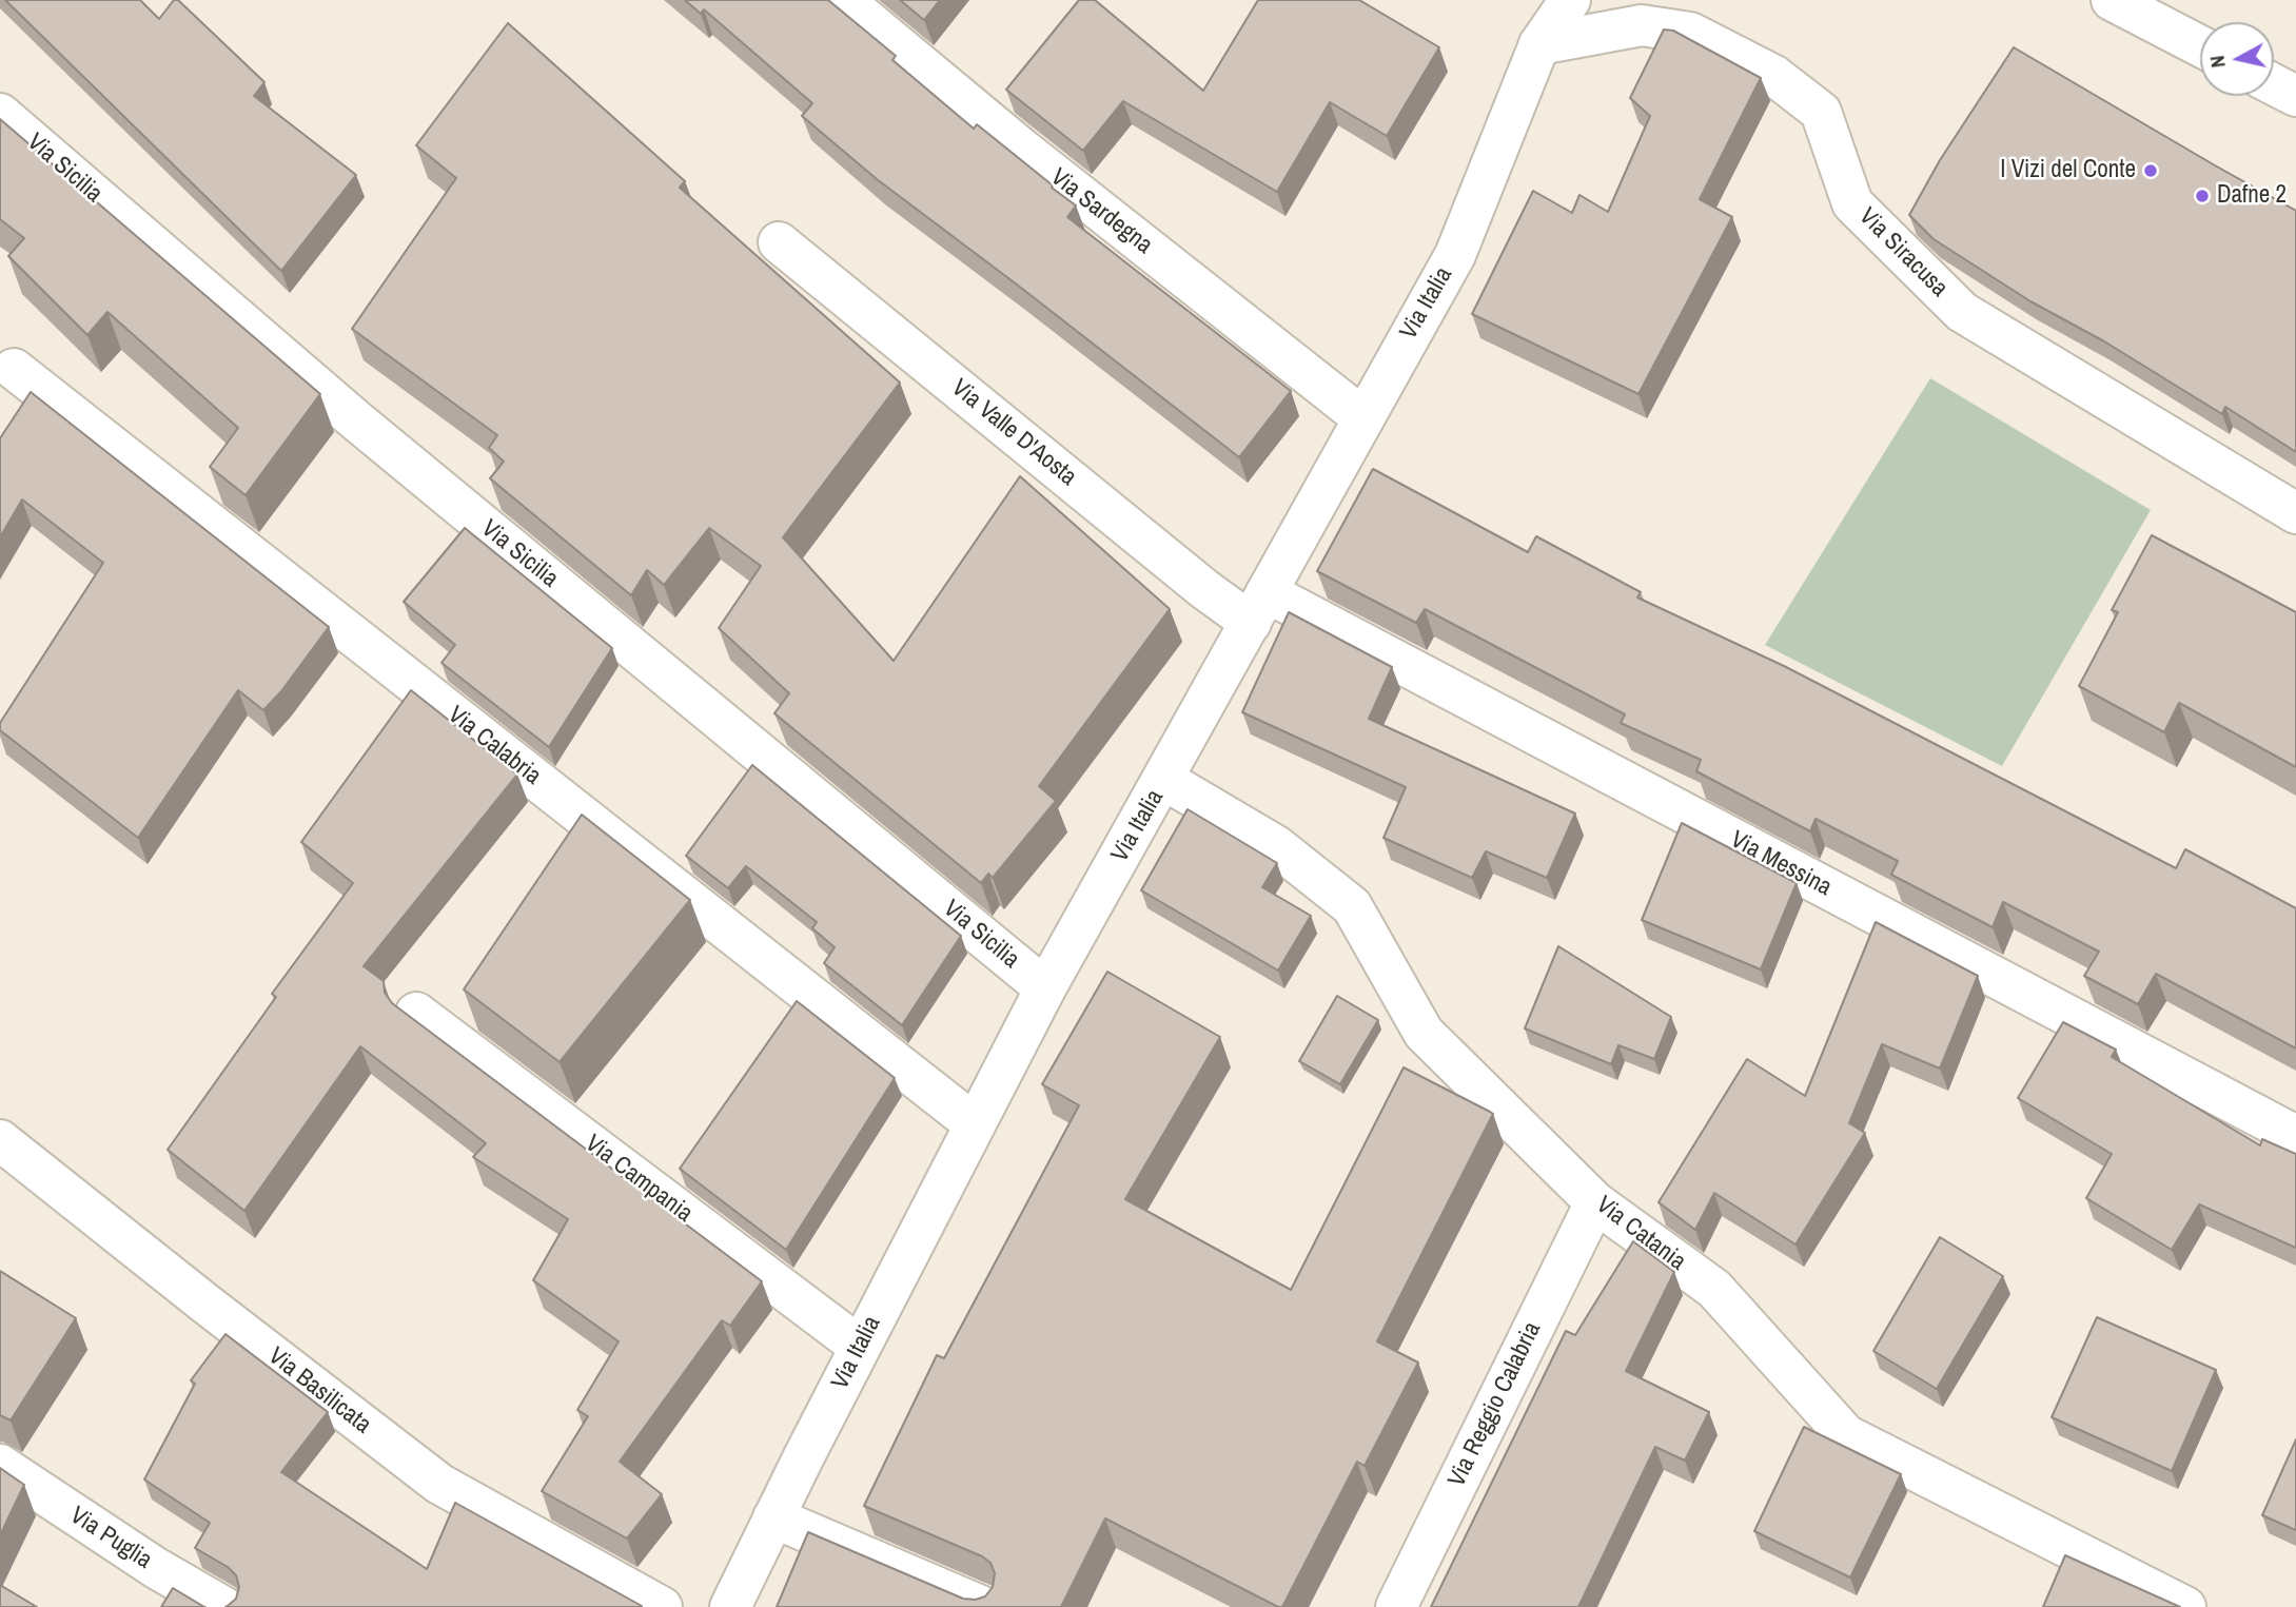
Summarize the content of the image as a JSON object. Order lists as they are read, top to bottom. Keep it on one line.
{"streets":{"street":["Via Sicilia","Via Sardegna","Via Siracusa","Via Italia","Via Valle D'Aosta","Via Calabria","Via Messina","Via Campania","Via Catania","Via Basilicata","Via Reggio Calabria","Via Puglia"]},"crossings":[["Via Sicilia","Via Italia"],["Via Sardegna","Via Italia"],["Via Siracusa","Via Italia"],["Via Italia","Via Valle D'Aosta"],["Via Italia","Via Calabria"],["Via Italia","Via Messina"],["Via Italia","Via Campania"],["Via Italia","Via Catania"],["Via Valle D'Aosta","Via Messina"],["Via Catania","Via Reggio Calabria"]],"places":["I Vizi del Conte","Dafne 2"],"north":"left"}
